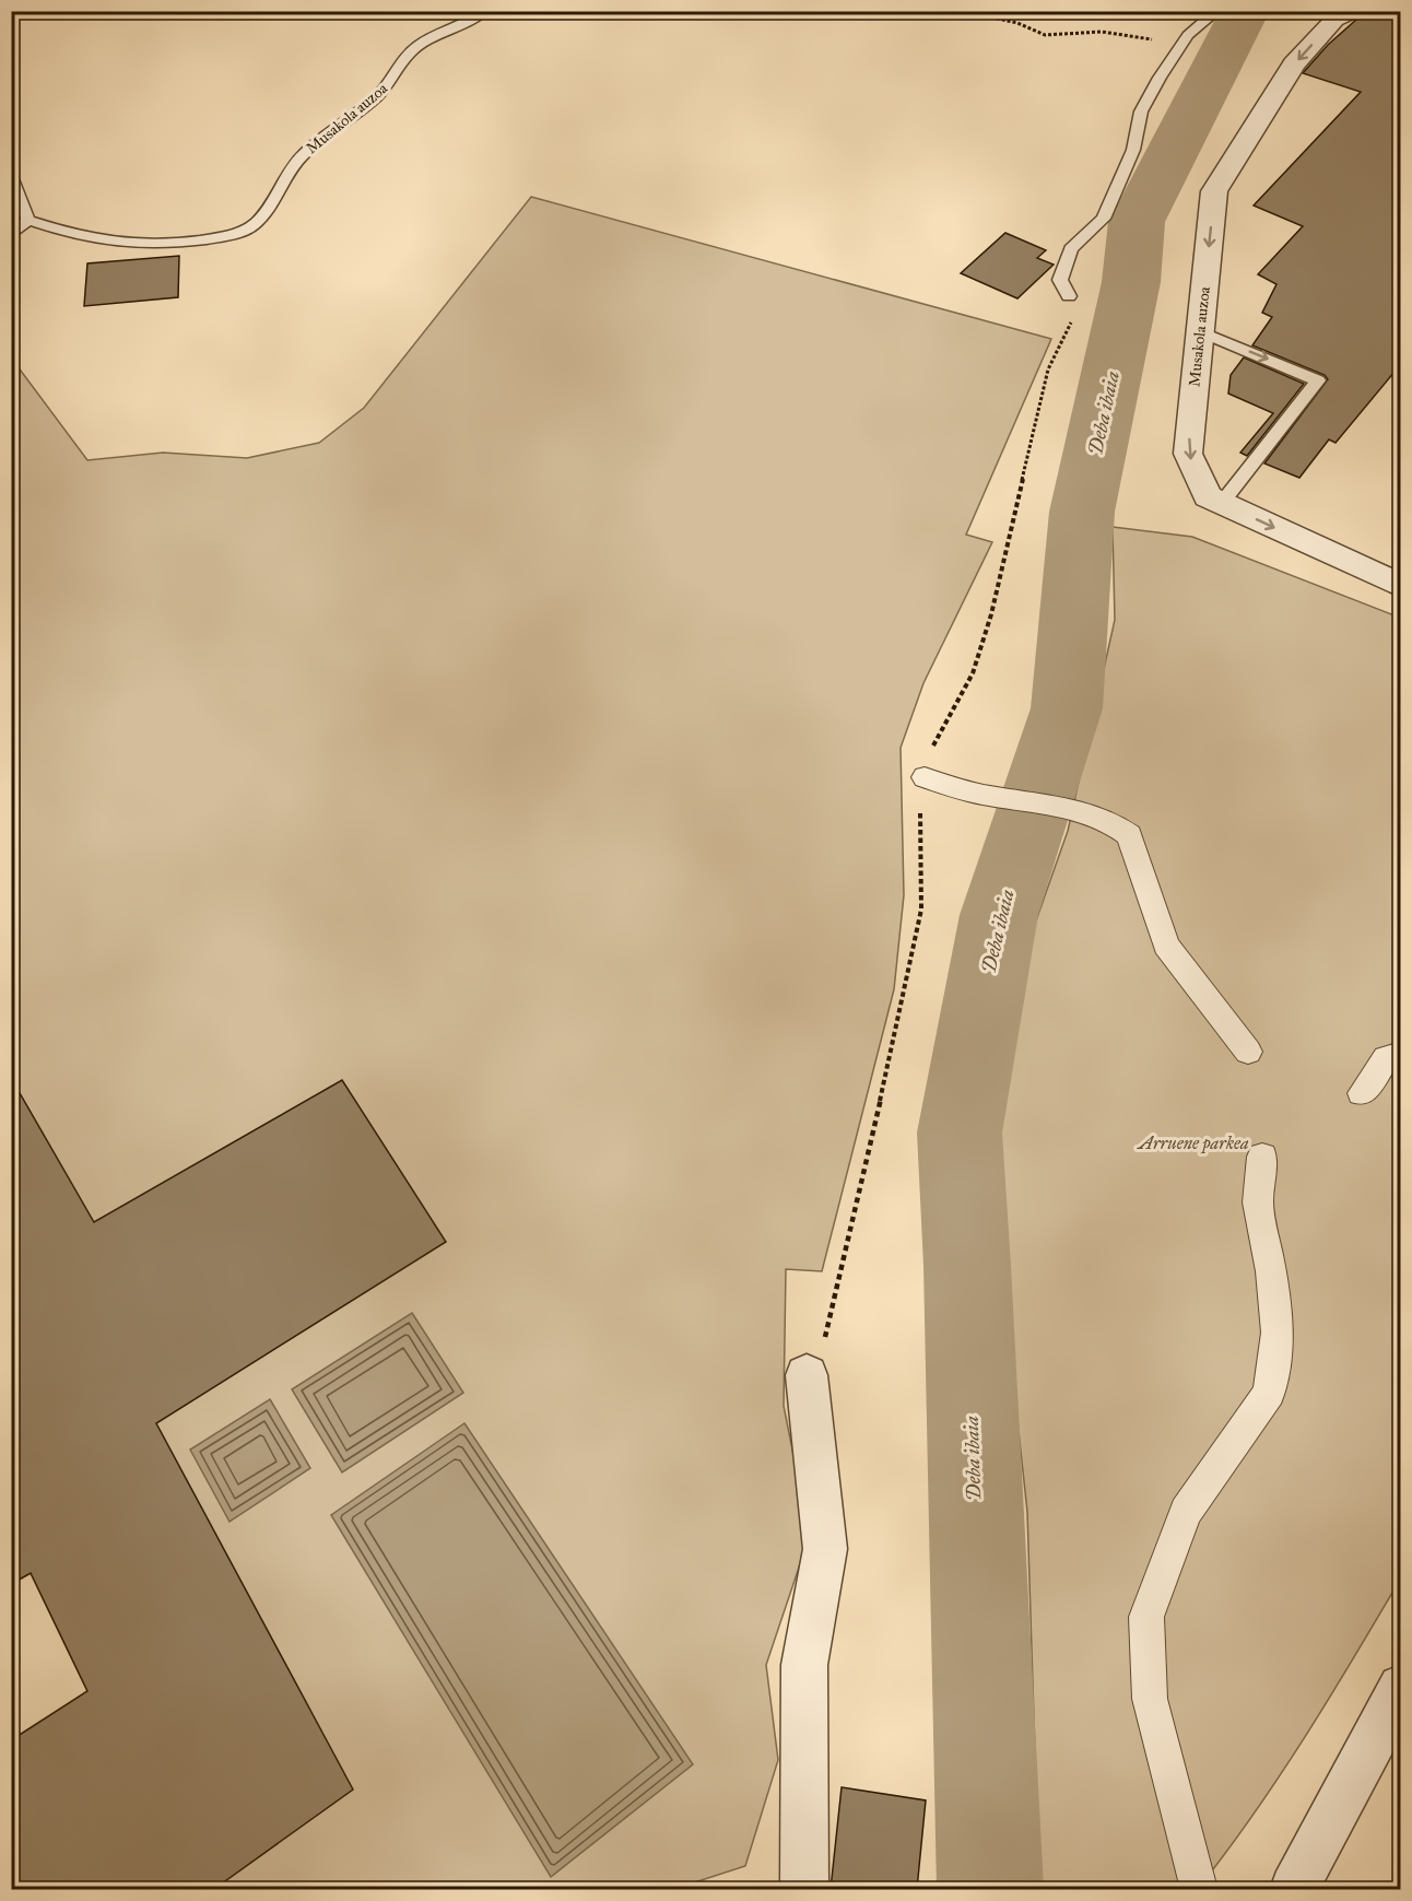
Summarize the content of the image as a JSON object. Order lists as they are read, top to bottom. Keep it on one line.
{"streets":{"street":["Musakola auzoa"]},"water":["Deba ibaia"],"parks":["Arruene parkea"]}
